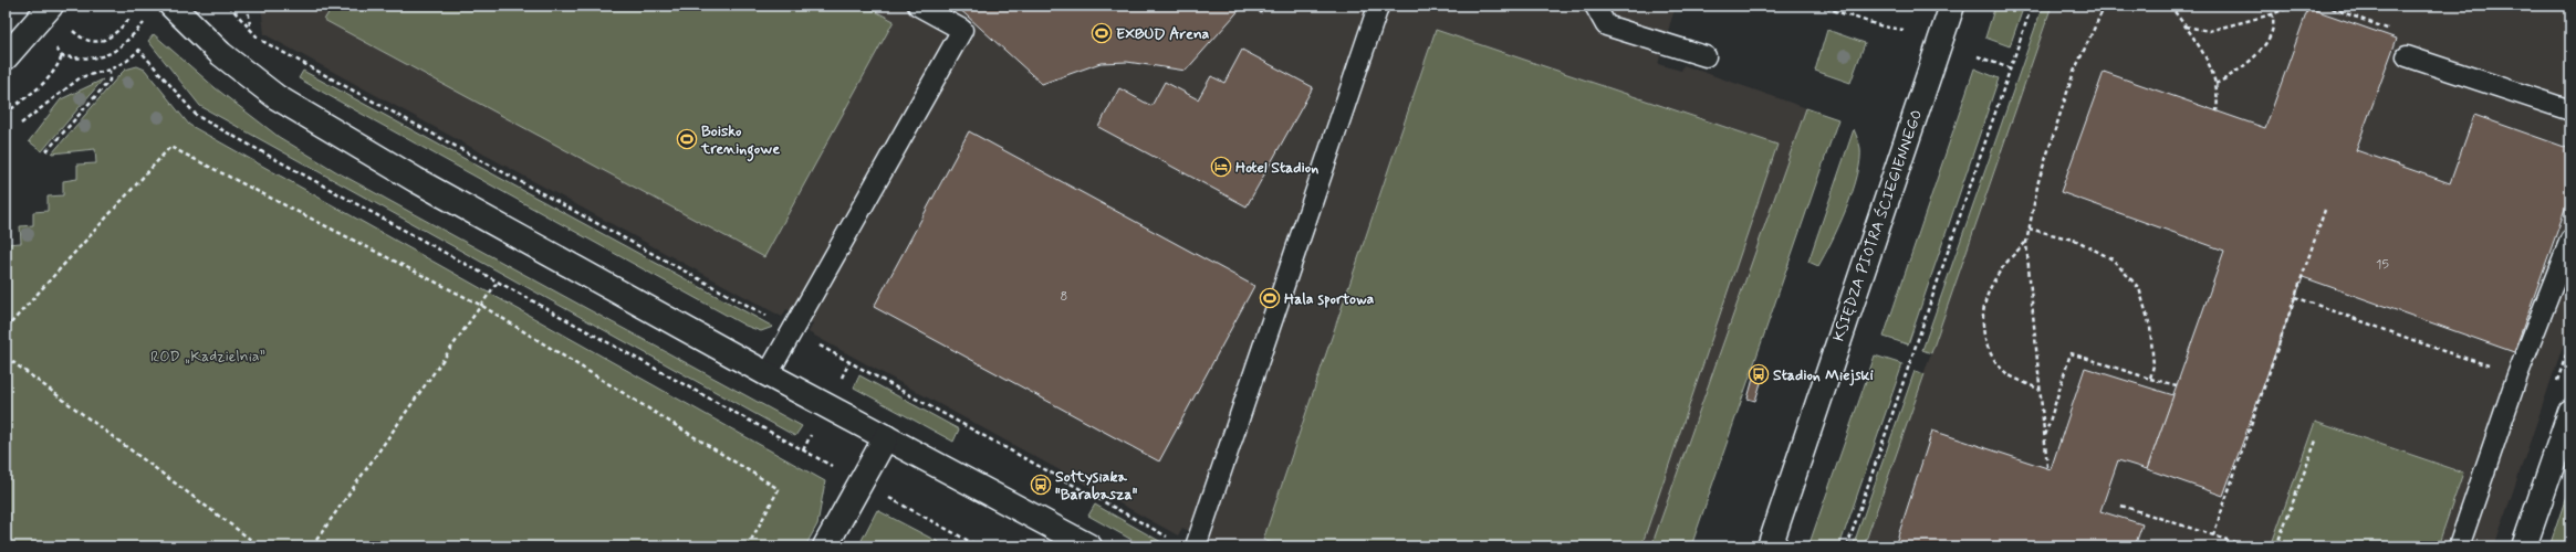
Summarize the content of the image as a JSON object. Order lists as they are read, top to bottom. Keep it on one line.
{"streets":{"street":["KSIĘDZA PIOTRA ŚCIEGIENNEGO"]},"parks":["ROD „Kadzielnia”"],"places":{"sports":["EXBUD Arena","Boisko treningowe","Hala sportowa"],"hotel":["Hotel Stadion"],"bus stop":["Stadion Miejski","Sołtysiaka \"Barabasza\""]},"house_numbers":["15","8"]}
